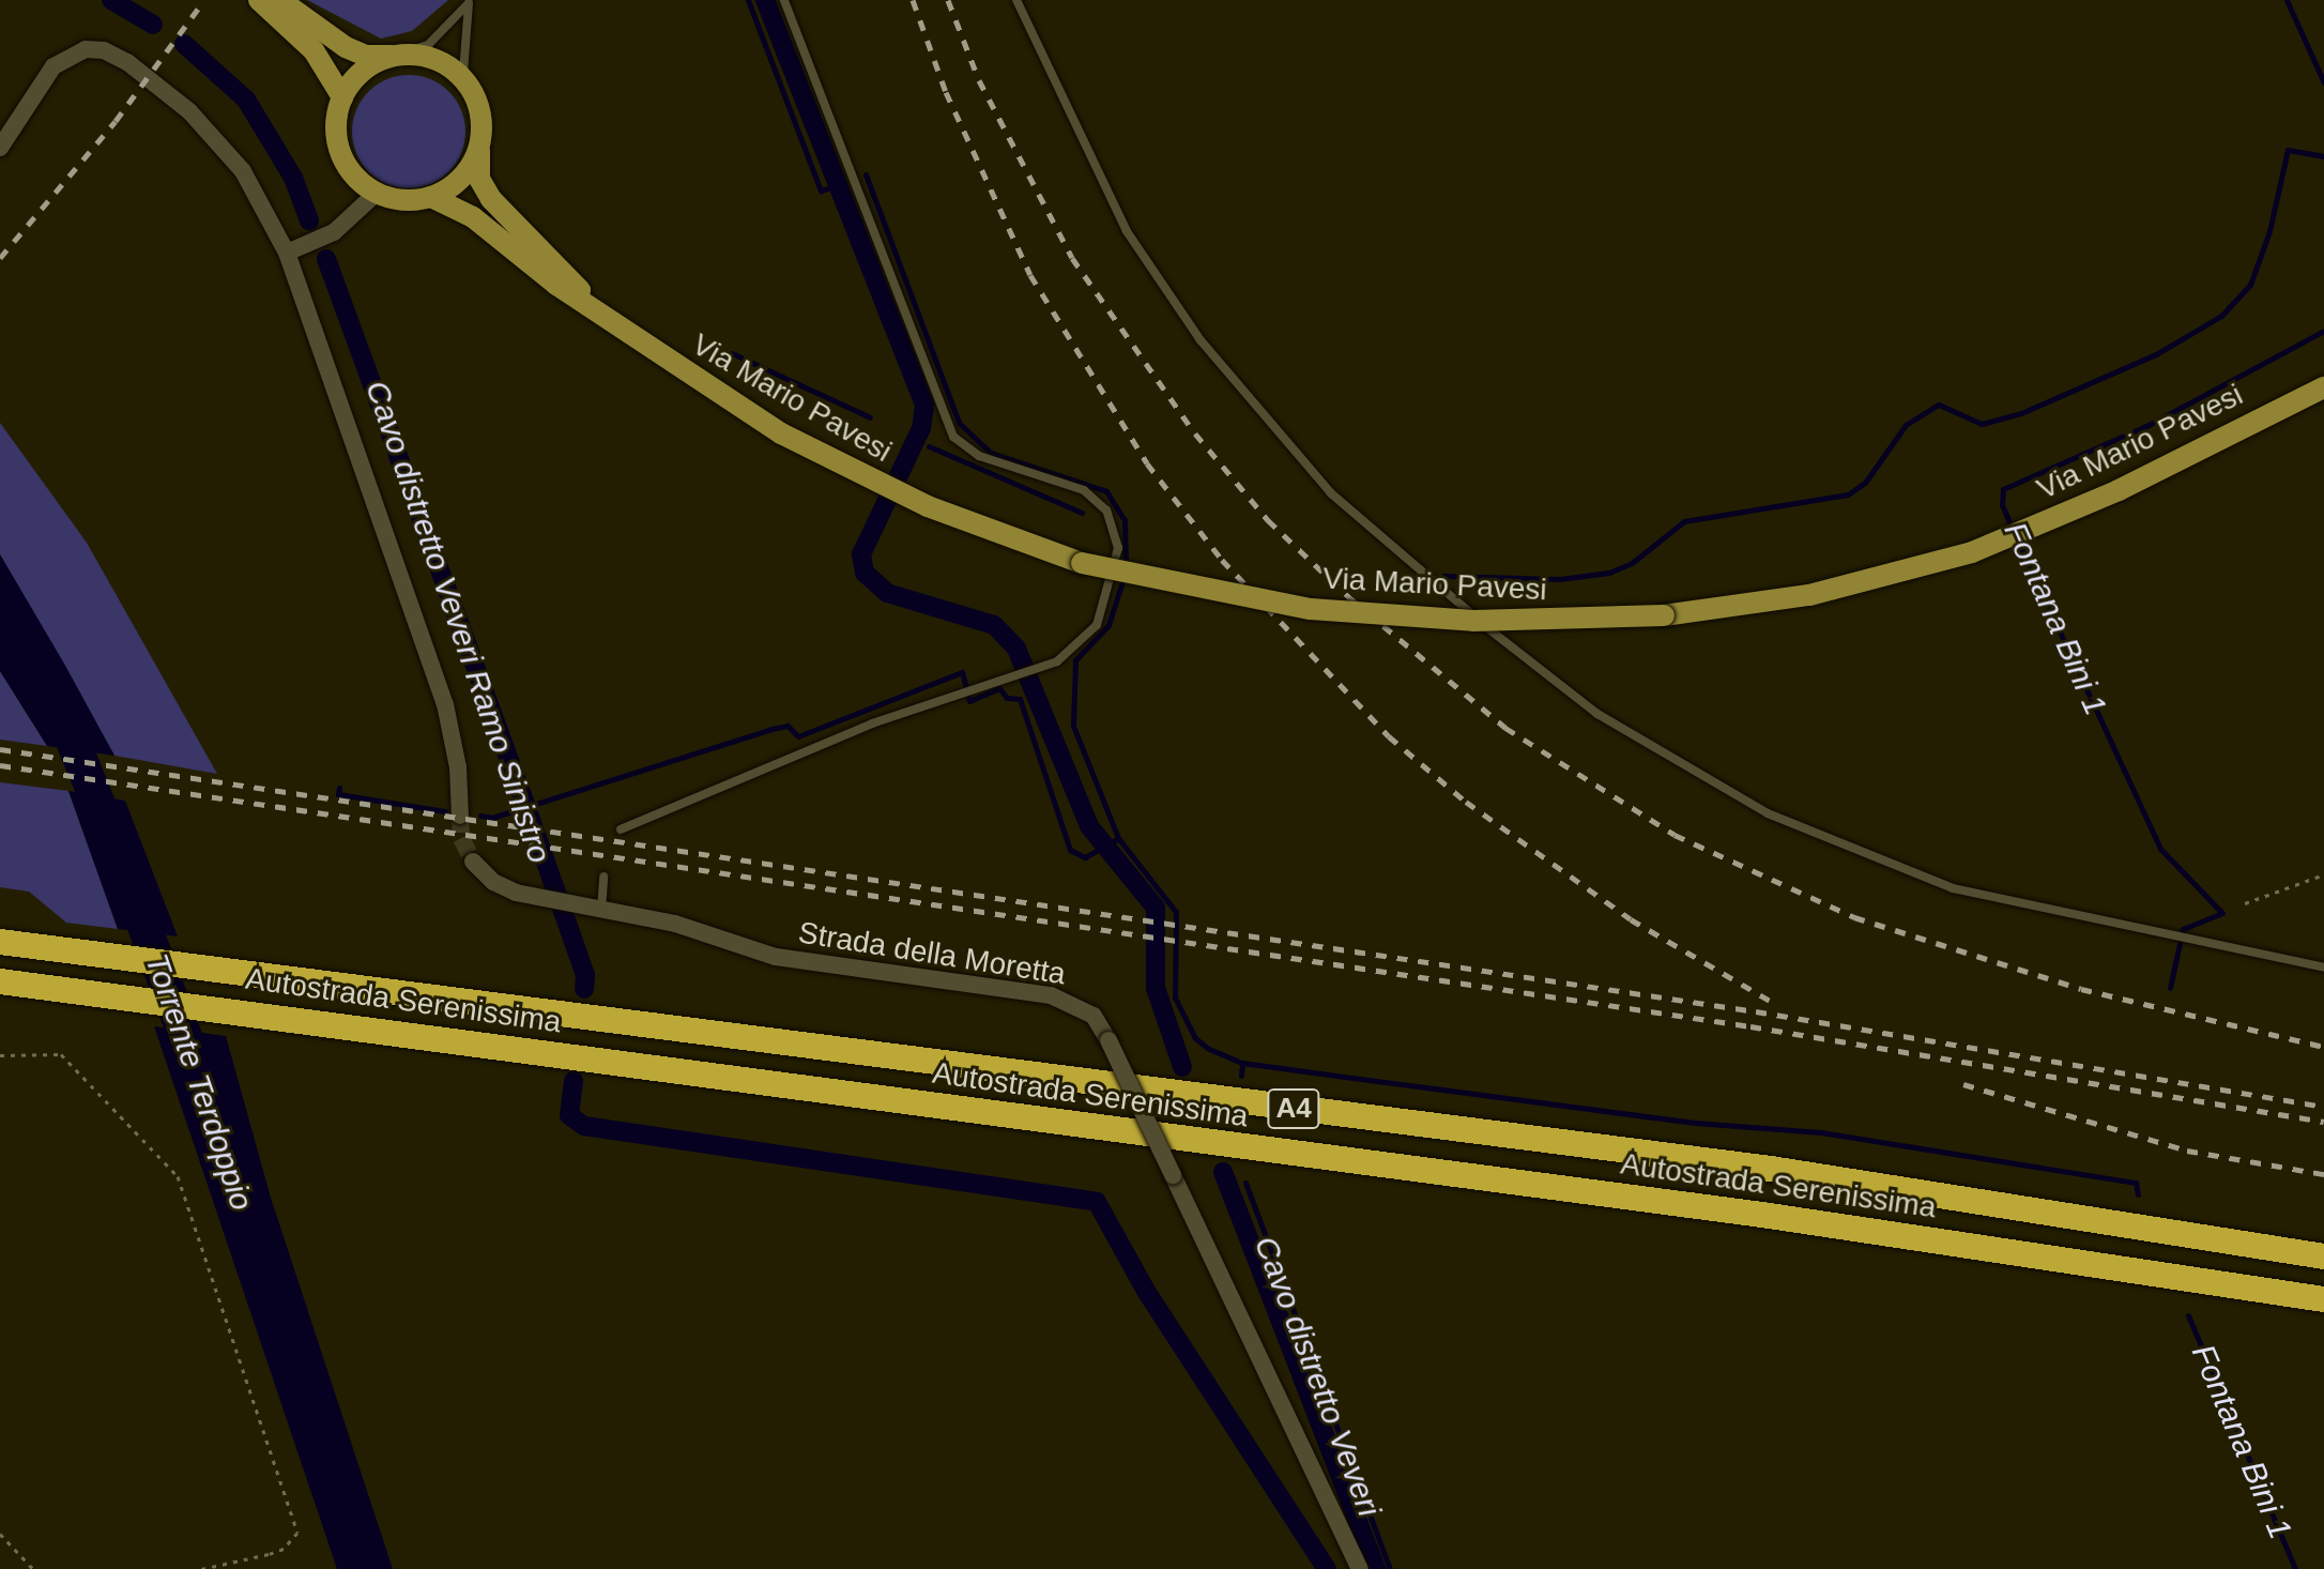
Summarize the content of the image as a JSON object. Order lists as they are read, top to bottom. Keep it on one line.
{"streets":{"highway":["Autostrada Serenissima","A4"],"main road":["Via Mario Pavesi"],"street":["Strada della Moretta"]},"water":["Fontana Bini 1","Cavo distretto Veveri Ramo Sinistro","Torrente Terdoppio","Cavo distretto Veveri"]}
